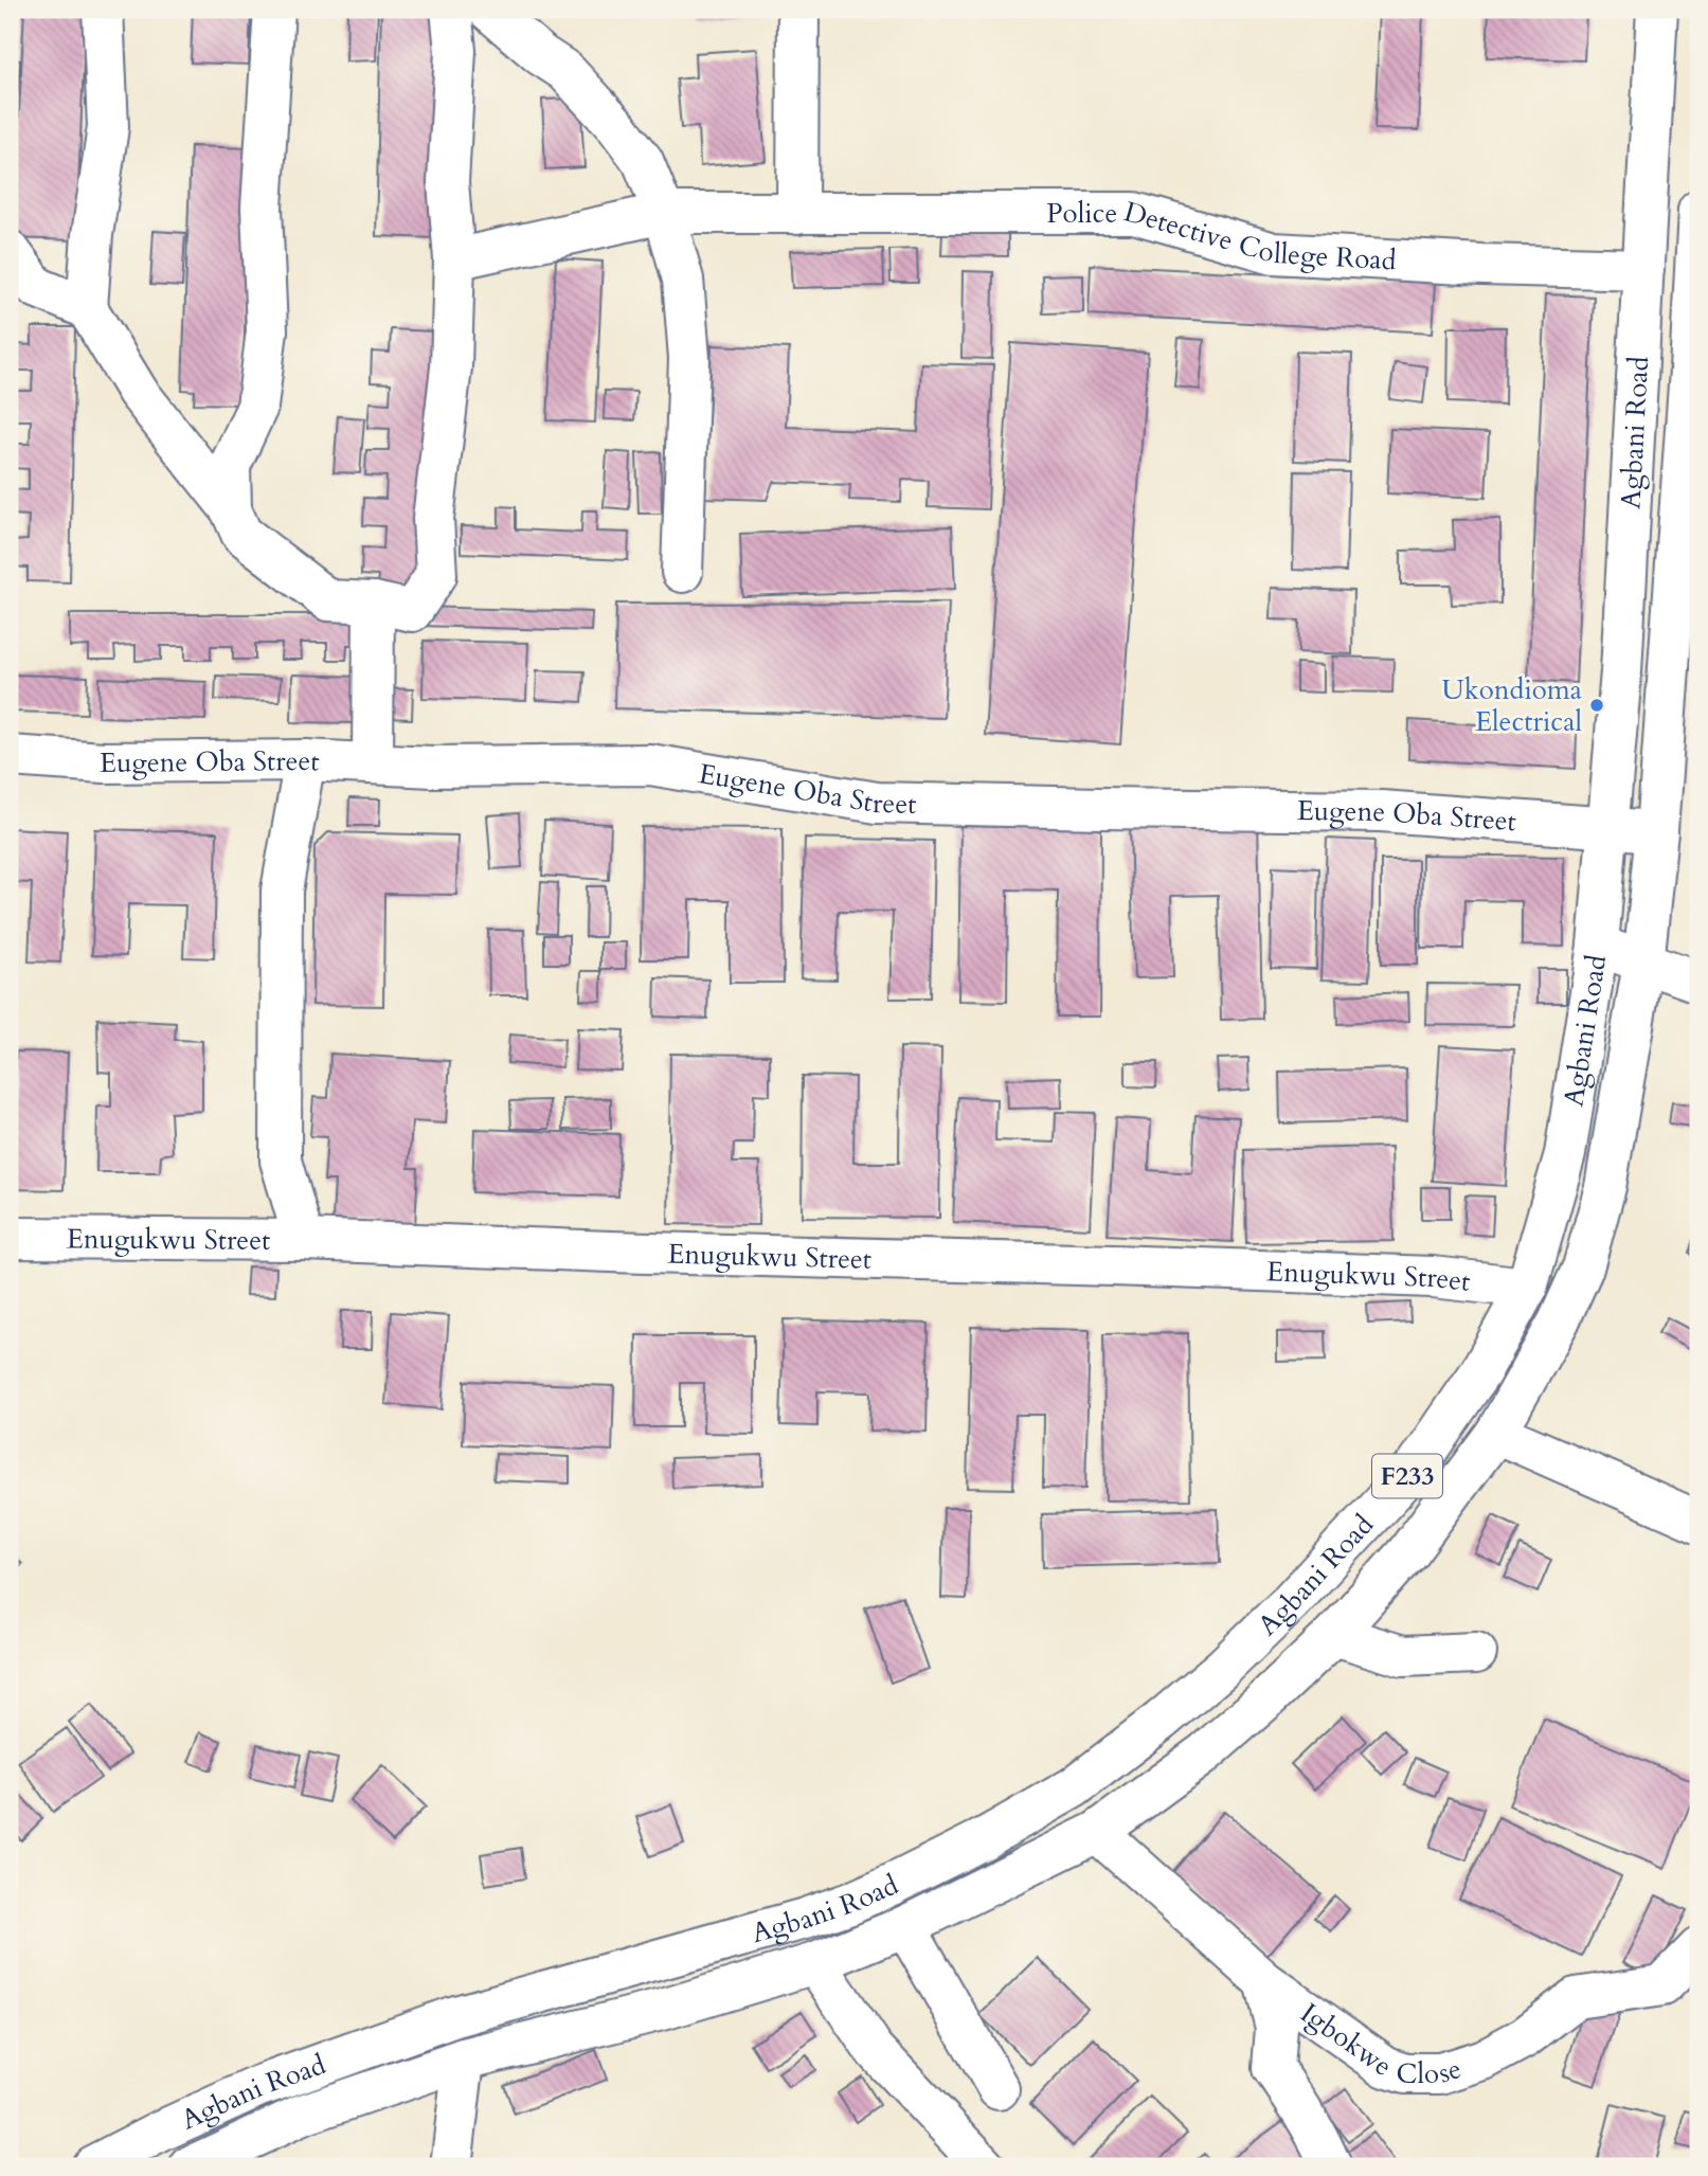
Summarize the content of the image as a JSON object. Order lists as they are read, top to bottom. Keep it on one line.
{"streets":{"street":["Police Detective College Road","Agbani Road","Eugene Oba Street","Enugukwu Street","F233","Igbokwe Close"]},"crossings":[["Police Detective College Road","Agbani Road"],["Agbani Road","Eugene Oba Street"],["Agbani Road","Enugukwu Street"],["Agbani Road","Igbokwe Close"]],"places":["Ukondioma Electrical"]}
